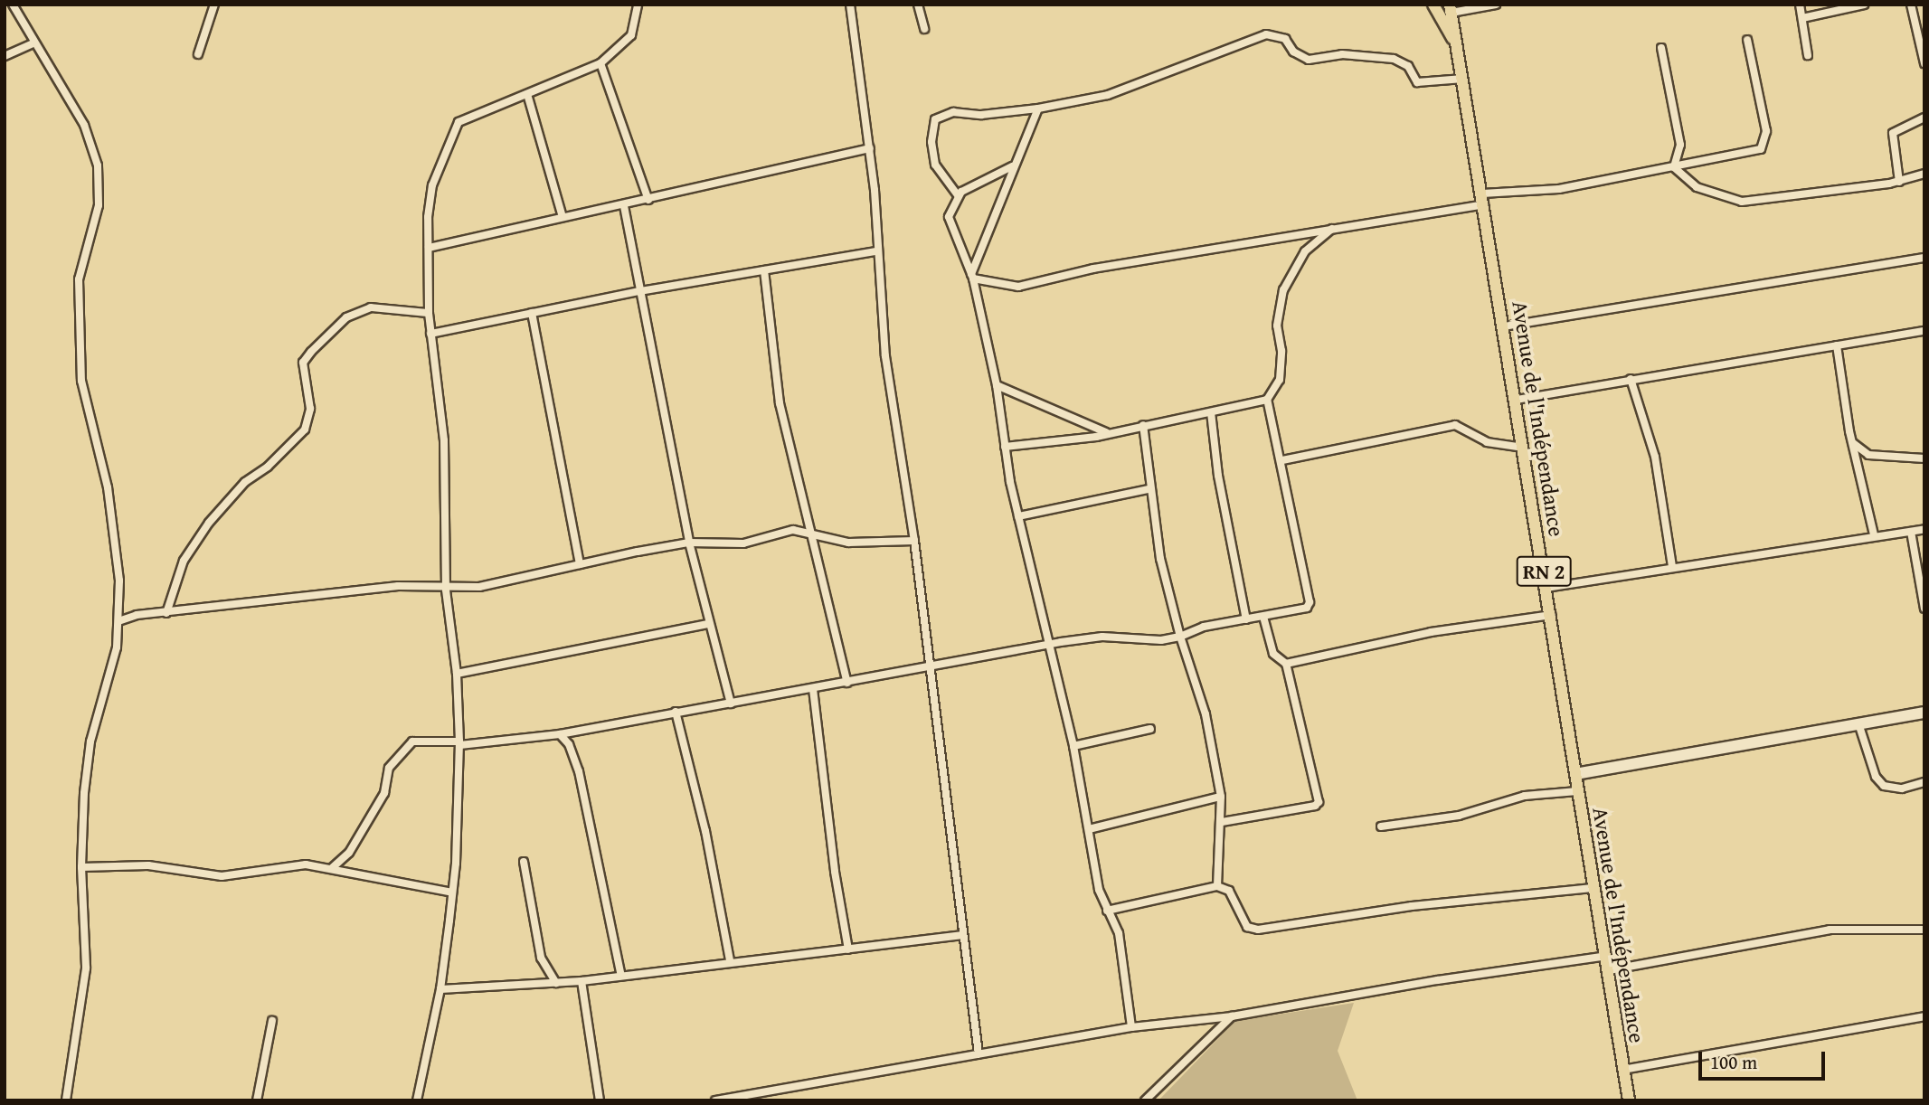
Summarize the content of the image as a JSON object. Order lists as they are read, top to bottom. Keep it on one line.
{"streets":{"main road":["Avenue de l'Indépendance","RN 2"]},"crossings":[["Avenue de l'Indépendance","RN 2"]],"scale_bar":"100 m"}
